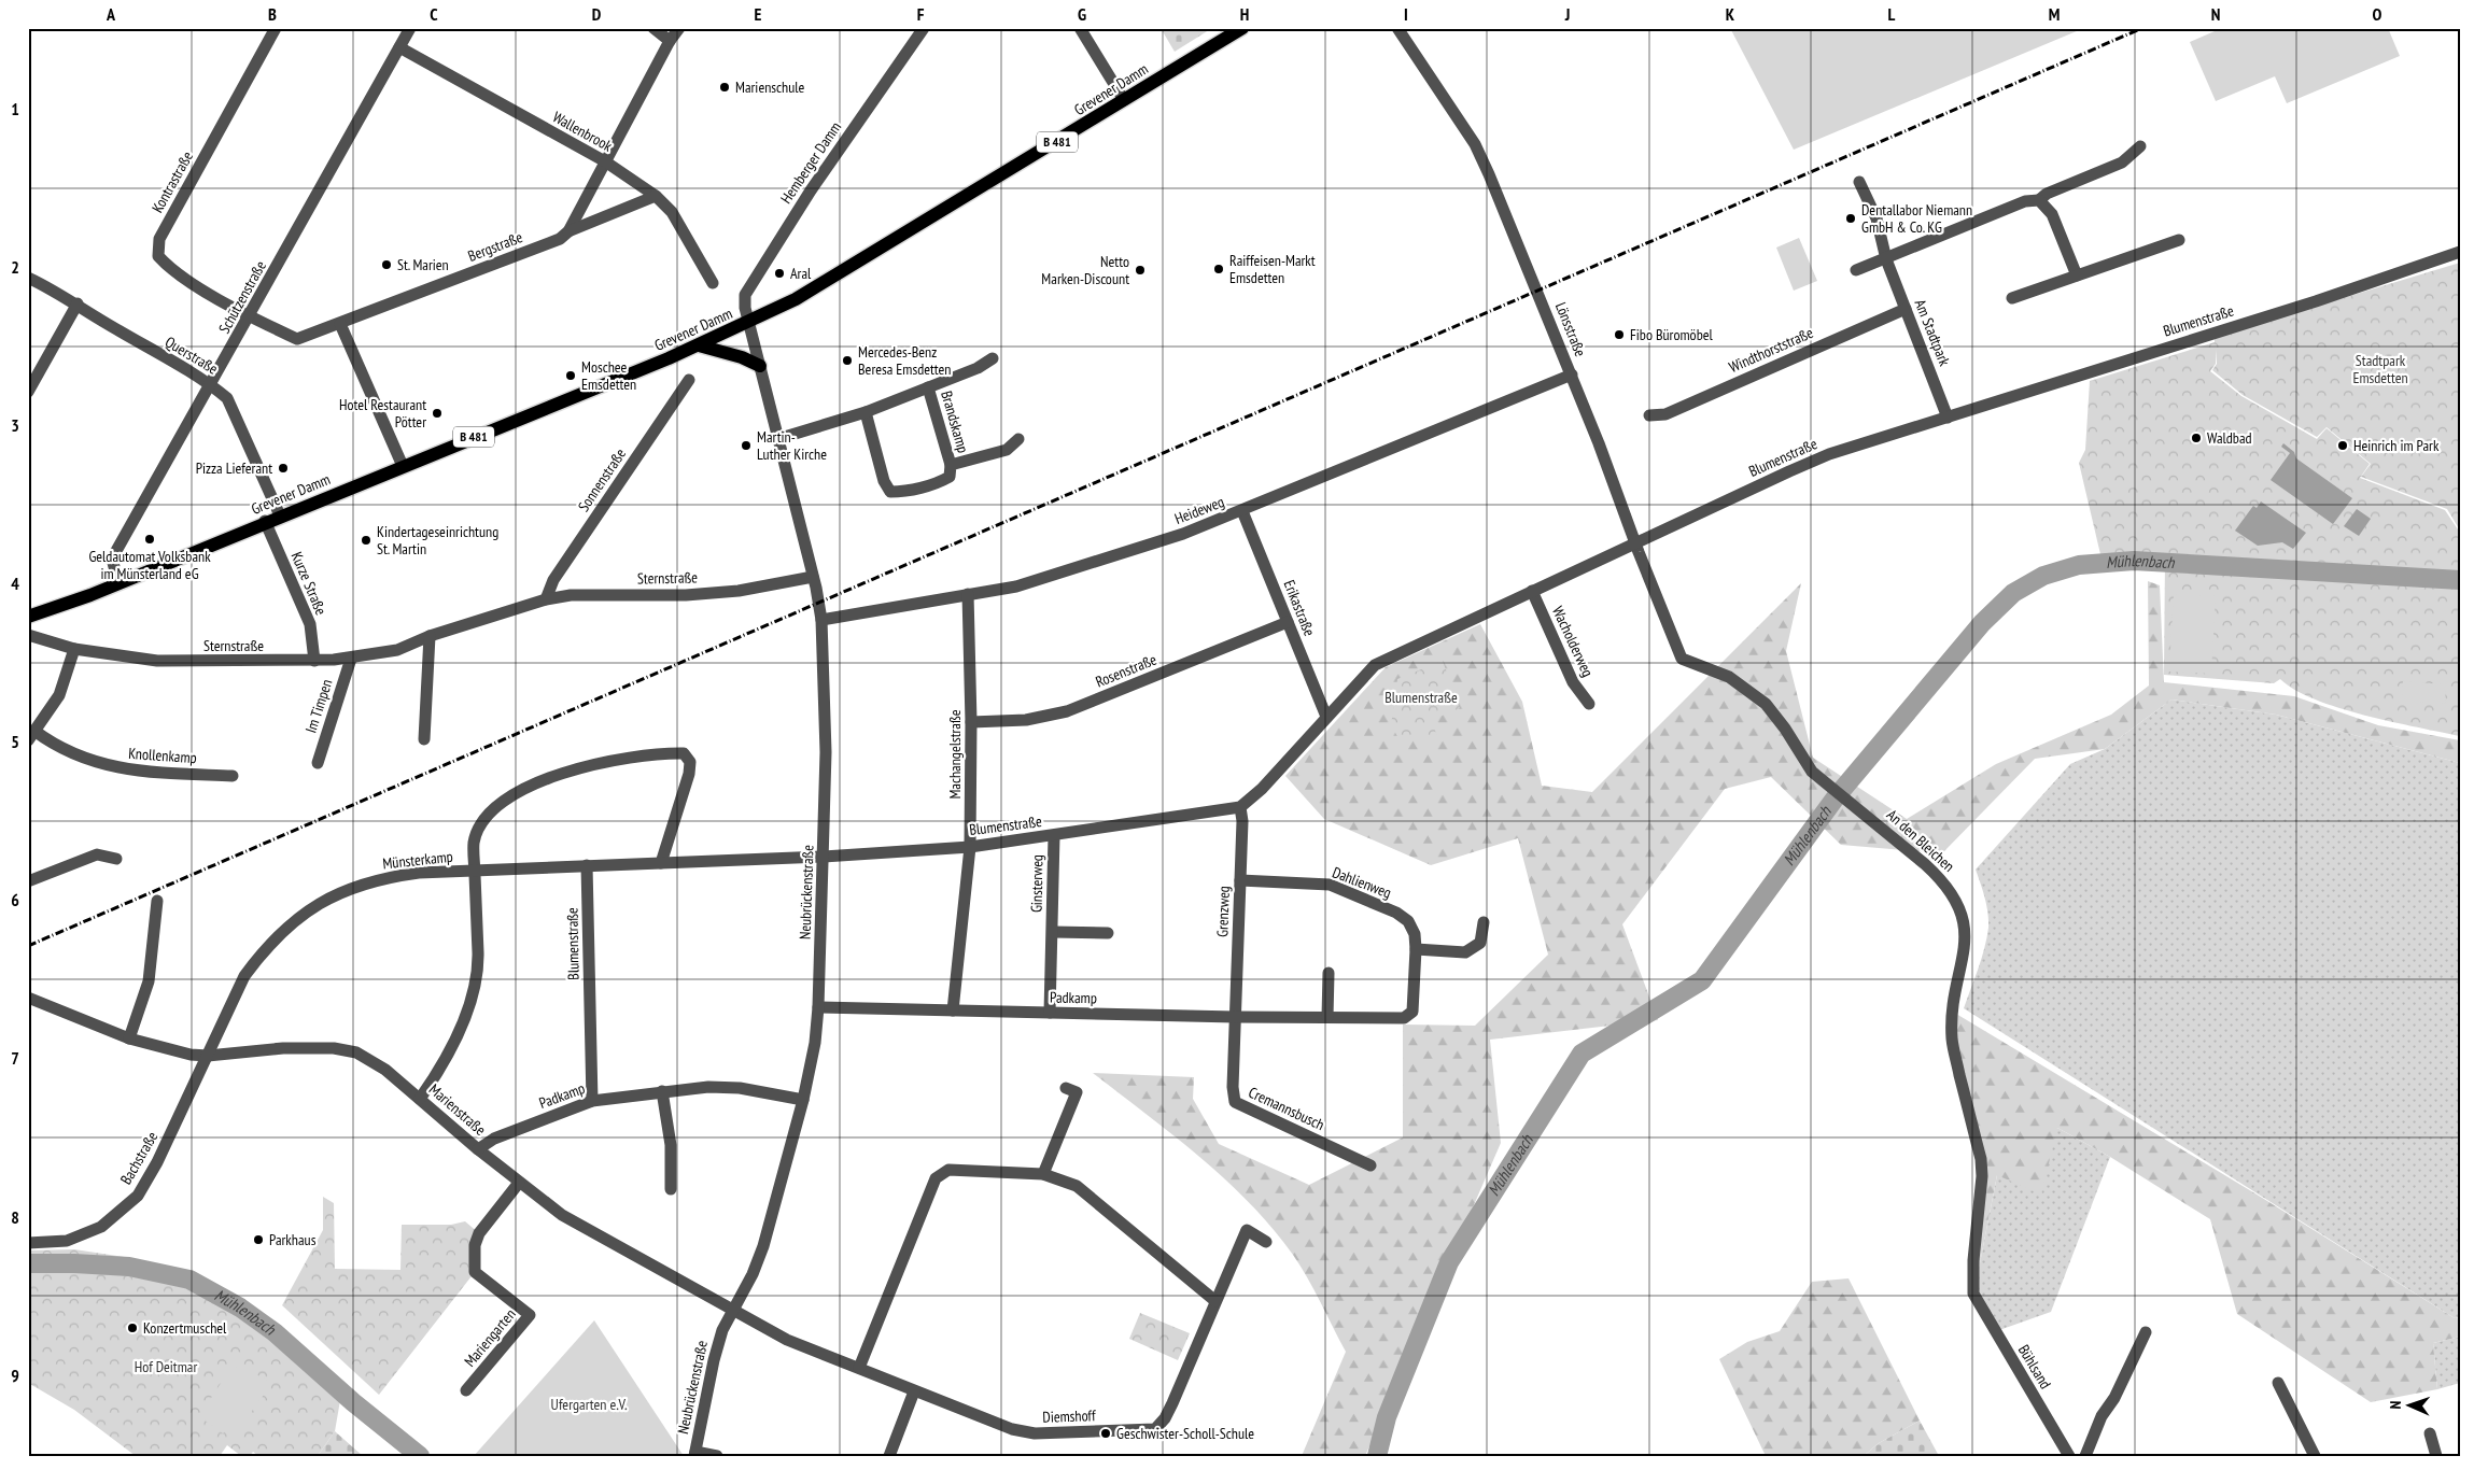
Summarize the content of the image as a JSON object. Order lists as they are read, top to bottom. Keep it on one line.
{"streets":{"main road":["Grevener Damm","B 481"],"street":["Wallenbrook","Hemberger Damm","Kontrastraße","Bergstraße","Schützenstraße","Blumenstraße","Lönsstraße","Am Stadtpark","Windthorststraße","Querstraße","Brandskamp","Sonnenstraße","Heideweg","Sternstraße","Kurze Straße","Erikastraße","Wacholderweg","Rosenstraße","Im Timpen","Machangelstraße","Knollenkamp","An den Bleichen","Münsterkamp","Dahlienweg","Ginsterweg","Neubrückenstraße","Grenzweg","Padkamp","Cremannsbusch","Marienstraße","Bachstraße","Mariengarten","Bühlsand","Diemshoff"]},"crossings":[["Grevener Damm","Hemberger Damm"],["Grevener Damm","Schützenstraße"],["Grevener Damm","Querstraße"],["Grevener Damm","Kurze Straße"],["Grevener Damm","Neubrückenstraße"],["Wallenbrook","Bergstraße"],["Wallenbrook","Schützenstraße"],["Hemberger Damm","Neubrückenstraße"],["Kontrastraße","Bergstraße"],["Kontrastraße","Schützenstraße"],["Bergstraße","Schützenstraße"],["Schützenstraße","Querstraße"],["Blumenstraße","Lönsstraße"],["Blumenstraße","Am Stadtpark"],["Blumenstraße","Erikastraße"],["Blumenstraße","Wacholderweg"],["Blumenstraße","Machangelstraße"],["Blumenstraße","Münsterkamp"],["Blumenstraße","Ginsterweg"],["Blumenstraße","Neubrückenstraße"],["Blumenstraße","Grenzweg"],["Blumenstraße","Padkamp"],["Lönsstraße","Heideweg"],["Lönsstraße","An den Bleichen"],["Am Stadtpark","Windthorststraße"],["Brandskamp","Neubrückenstraße"],["Sonnenstraße","Sternstraße"],["Heideweg","Erikastraße"],["Heideweg","Machangelstraße"],["Heideweg","Neubrückenstraße"],["Sternstraße","Kurze Straße"],["Sternstraße","Im Timpen"],["Sternstraße","Neubrückenstraße"],["Erikastraße","Rosenstraße"],["Rosenstraße","Machangelstraße"],["Machangelstraße","Padkamp"],["An den Bleichen","Bühlsand"],["Münsterkamp","Marienstraße"],["Münsterkamp","Bachstraße"],["Dahlienweg","Grenzweg"],["Dahlienweg","Padkamp"],["Ginsterweg","Padkamp"],["Neubrückenstraße","Padkamp"],["Neubrückenstraße","Marienstraße"],["Neubrückenstraße","Diemshoff"],["Grenzweg","Padkamp"],["Grenzweg","Cremannsbusch"],["Padkamp","Cremannsbusch"],["Padkamp","Marienstraße"],["Marienstraße","Bachstraße"],["Marienstraße","Mariengarten"],["Marienstraße","Diemshoff"]],"water":["Mühlenbach"],"parks":["Stadtpark Emsdetten","Blumenstraße","Hof Deitmar","Ufergarten e.V."],"places":["Marienschule","Dentallabor Niemann GmbH & Co. KG","St. Marien","Raiffeisen-Markt Emsdetten","Netto Marken-Discount","Aral","Fibo Büromöbel","Mercedes-Benz Beresa Emsdetten","Moschee Emsdetten","Hotel Restaurant Pötter","Waldbad","Martin- Luther Kirche","Heinrich im Park","Pizza Lieferant","Geldautomat Volksbank im Münsterland eG","Kindertageseinrichtung St. Martin","Parkhaus","Konzertmuschel","Geschwister-Scholl-Schule"],"north":"left","grid":{"columns":["A","B","C","D","E","F","G","H","I","J","K","L","M","N","O"],"rows":["1","2","3","4","5","6","7","8","9"]}}
